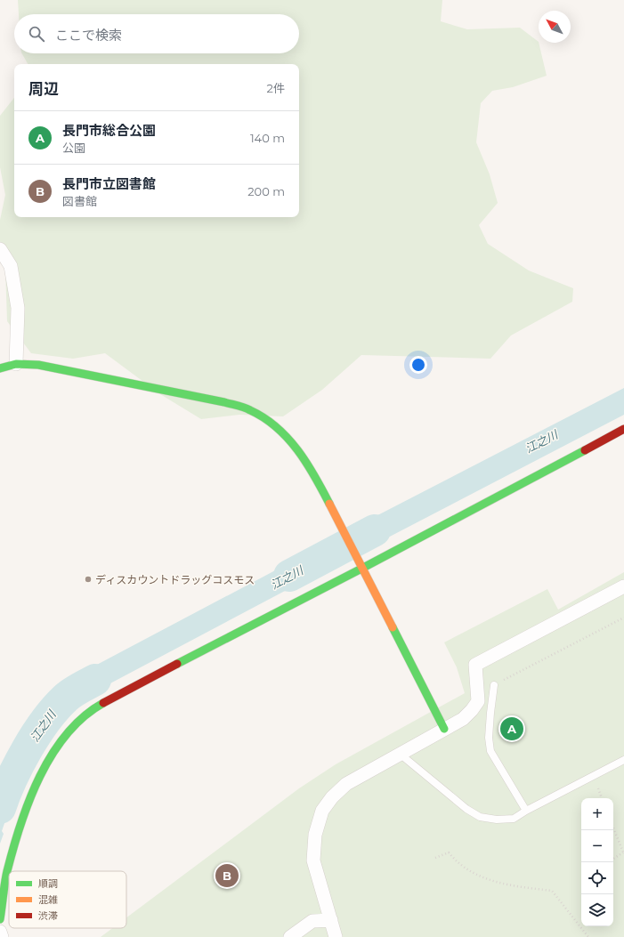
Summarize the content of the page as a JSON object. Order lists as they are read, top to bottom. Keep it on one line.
{"water":["江之川"],"places":["ディスカウントドラッグコスモス"],"legend":["順調","混雑","渋滞"],"north":"top left","page":{"search":"ここで検索","heading":["周辺","2件"],"list":[{"mark":"A","name":"長門市総合公園","note":"公園","value":"140 m"},{"mark":"B","name":"長門市立図書館","note":"図書館","value":"200 m"}],"pins":["A","B"],"map_buttons":["+","−"]}}
